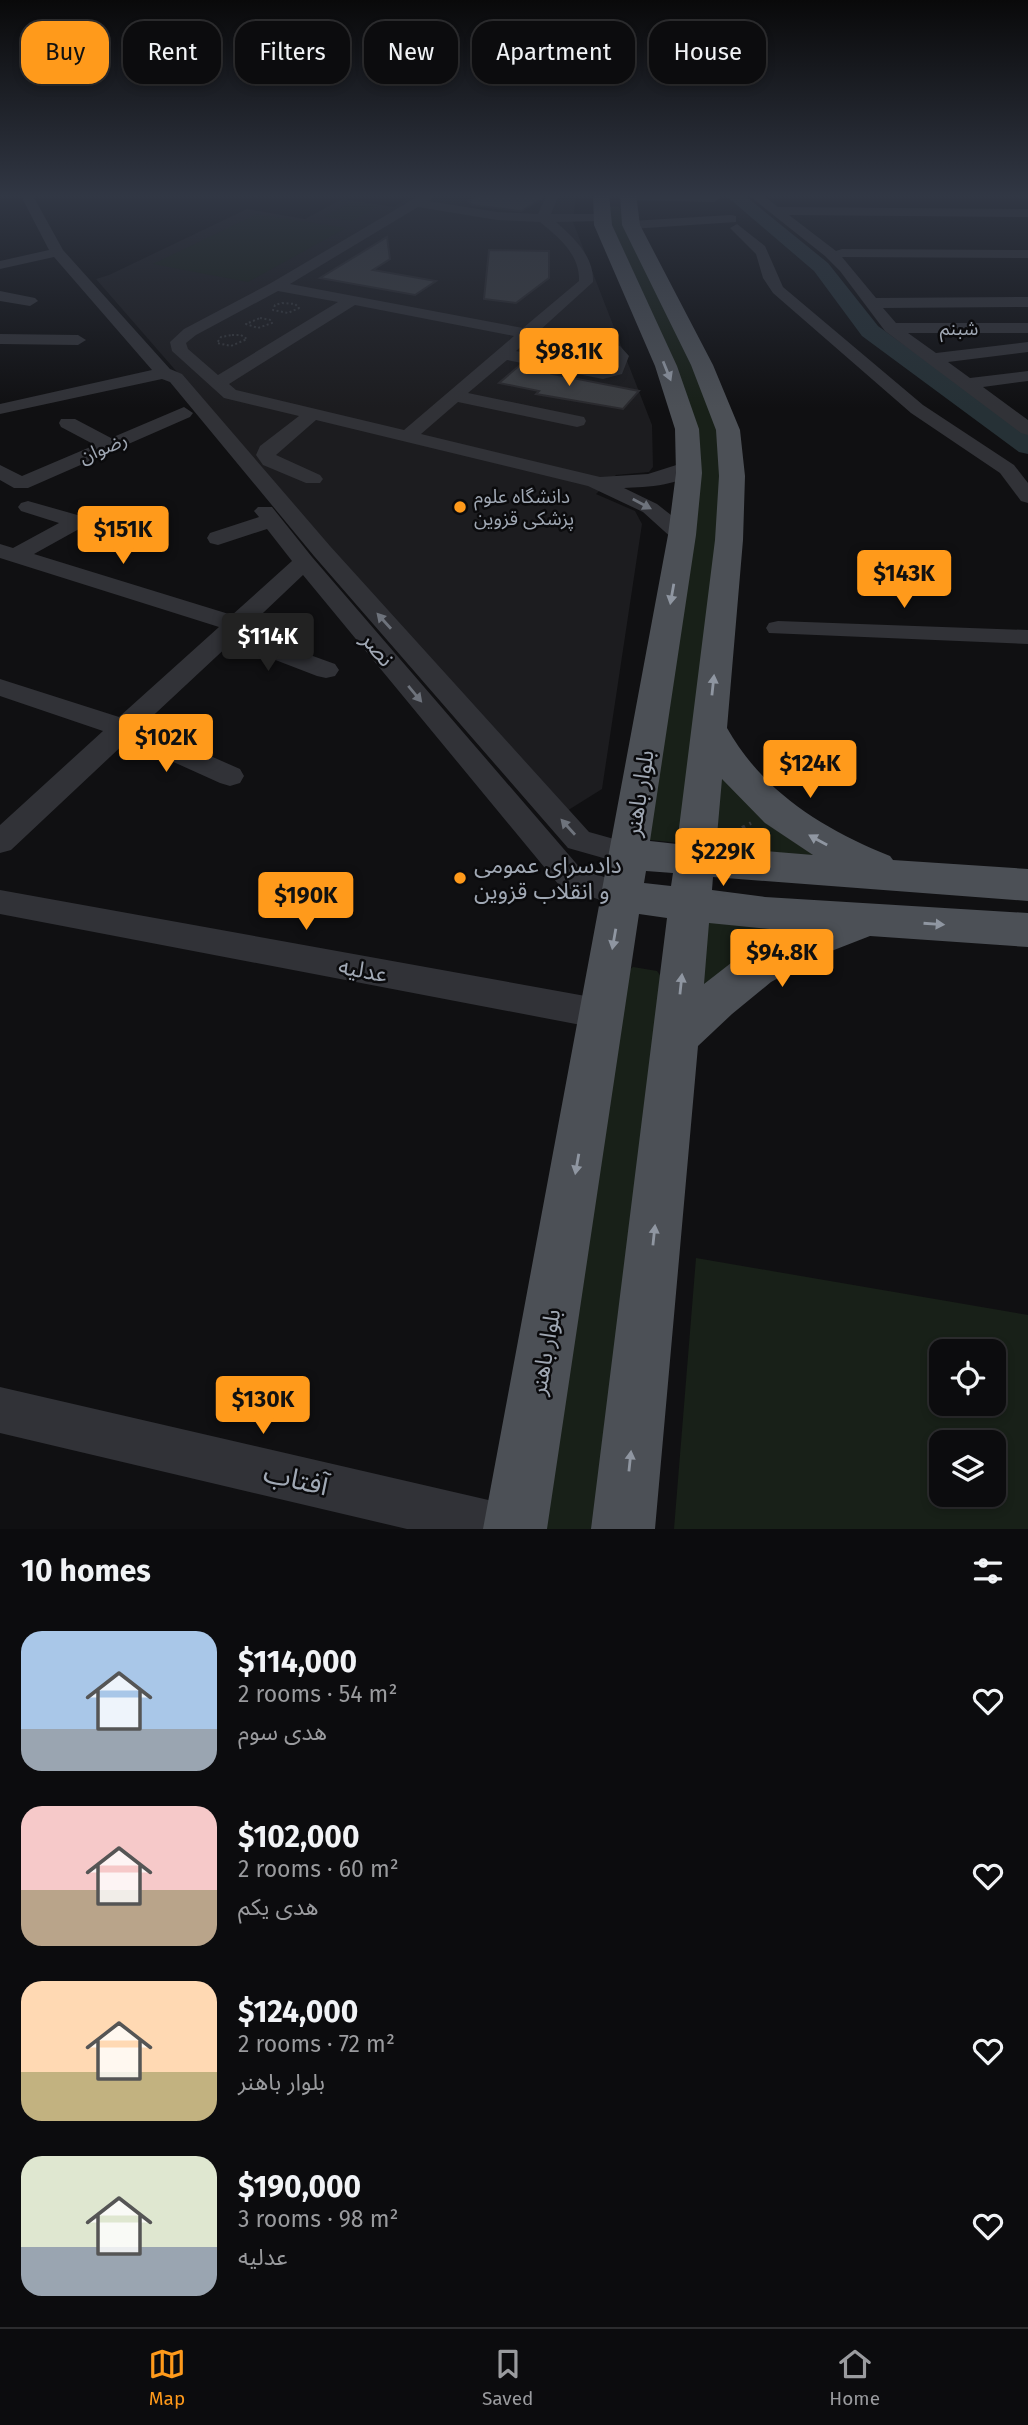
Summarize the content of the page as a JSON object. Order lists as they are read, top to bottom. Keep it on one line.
{"streets":{"main road":["بلوار باهنر"],"street":["شبنم","رضوان","نصر","عدلیه","آفتاب"]},"crossings":[["رضوان","نصر"],["نصر","بلوار باهنر"],["بلوار باهنر","عدلیه"],["بلوار باهنر","آفتاب"]],"places":["دانشگاه علوم پزشکی قزوین","دادسرای عمومی و انقلاب قزوین"],"page":{"chip":["Buy","Rent","Filters","New","Apartment","House"],"price":["$98.1K","$151K","$143K","$114K","$102K","$124K","$229K","$190K","$94.8K","$130K"],"heading":"10 homes","list":[{"name":"$114,000","note":"2 rooms · 54 m² · هدی سوم"},{"name":"$102,000","note":"2 rooms · 60 m² · هدی یکم"},{"name":"$124,000","note":"2 rooms · 72 m² · بلوار باهنر"},{"name":"$190,000","note":"3 rooms · 98 m² · عدلیه"}],"tabs":["Map","Saved","Home"]}}
